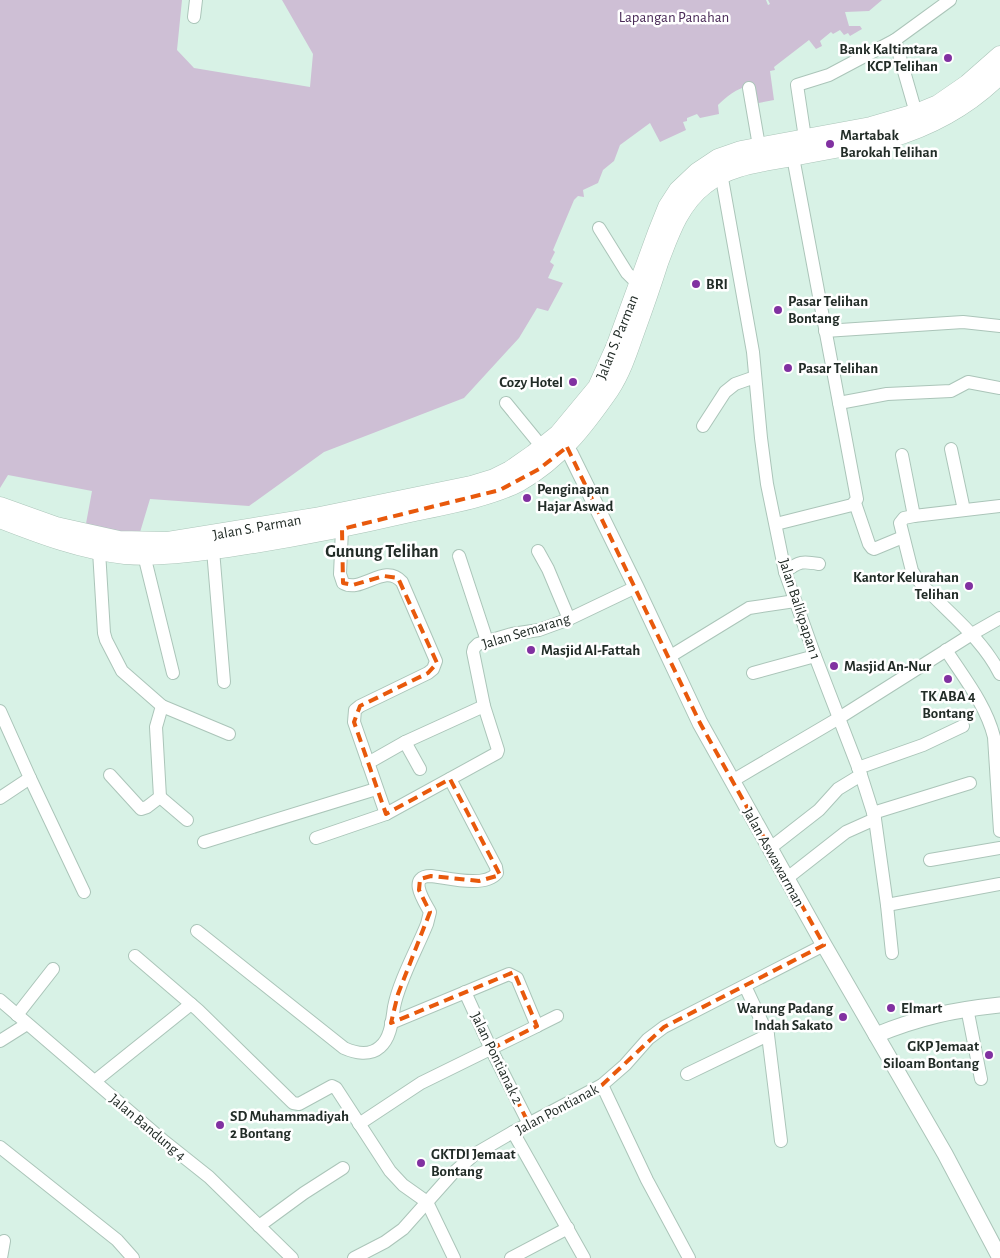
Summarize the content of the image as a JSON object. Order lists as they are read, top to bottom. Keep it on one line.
{"streets":{"main road":["Jalan S. Parman"],"street":["Jalan Balikpapan 1","Jalan Semarang","Jalan Aswawarman","Jalan Pontianak 2","Jalan Pontianak","Jalan Bandung 4"]},"crossings":[["Jalan S. Parman","Jalan Balikpapan 1"],["Jalan S. Parman","Jalan Aswawarman"],["Jalan Semarang","Jalan Aswawarman"],["Jalan Aswawarman","Jalan Pontianak"],["Jalan Pontianak 2","Jalan Pontianak"]],"districts":["Gunung Telihan"],"parks":["Lapangan Panahan"],"places":["Bank Kaltimtara KCP Telihan","Martabak Barokah Telihan","BRI","Pasar Telihan Bontang","Pasar Telihan","Cozy Hotel","Penginapan Hajar Aswad","Kantor Kelurahan Telihan","Masjid Al-Fattah","Masjid An-Nur","TK ABA 4 Bontang","Elmart","Warung Padang Indah Sakato","GKP Jemaat Siloam Bontang","SD Muhammadiyah 2 Bontang","GKTDI Jemaat Bontang"]}
